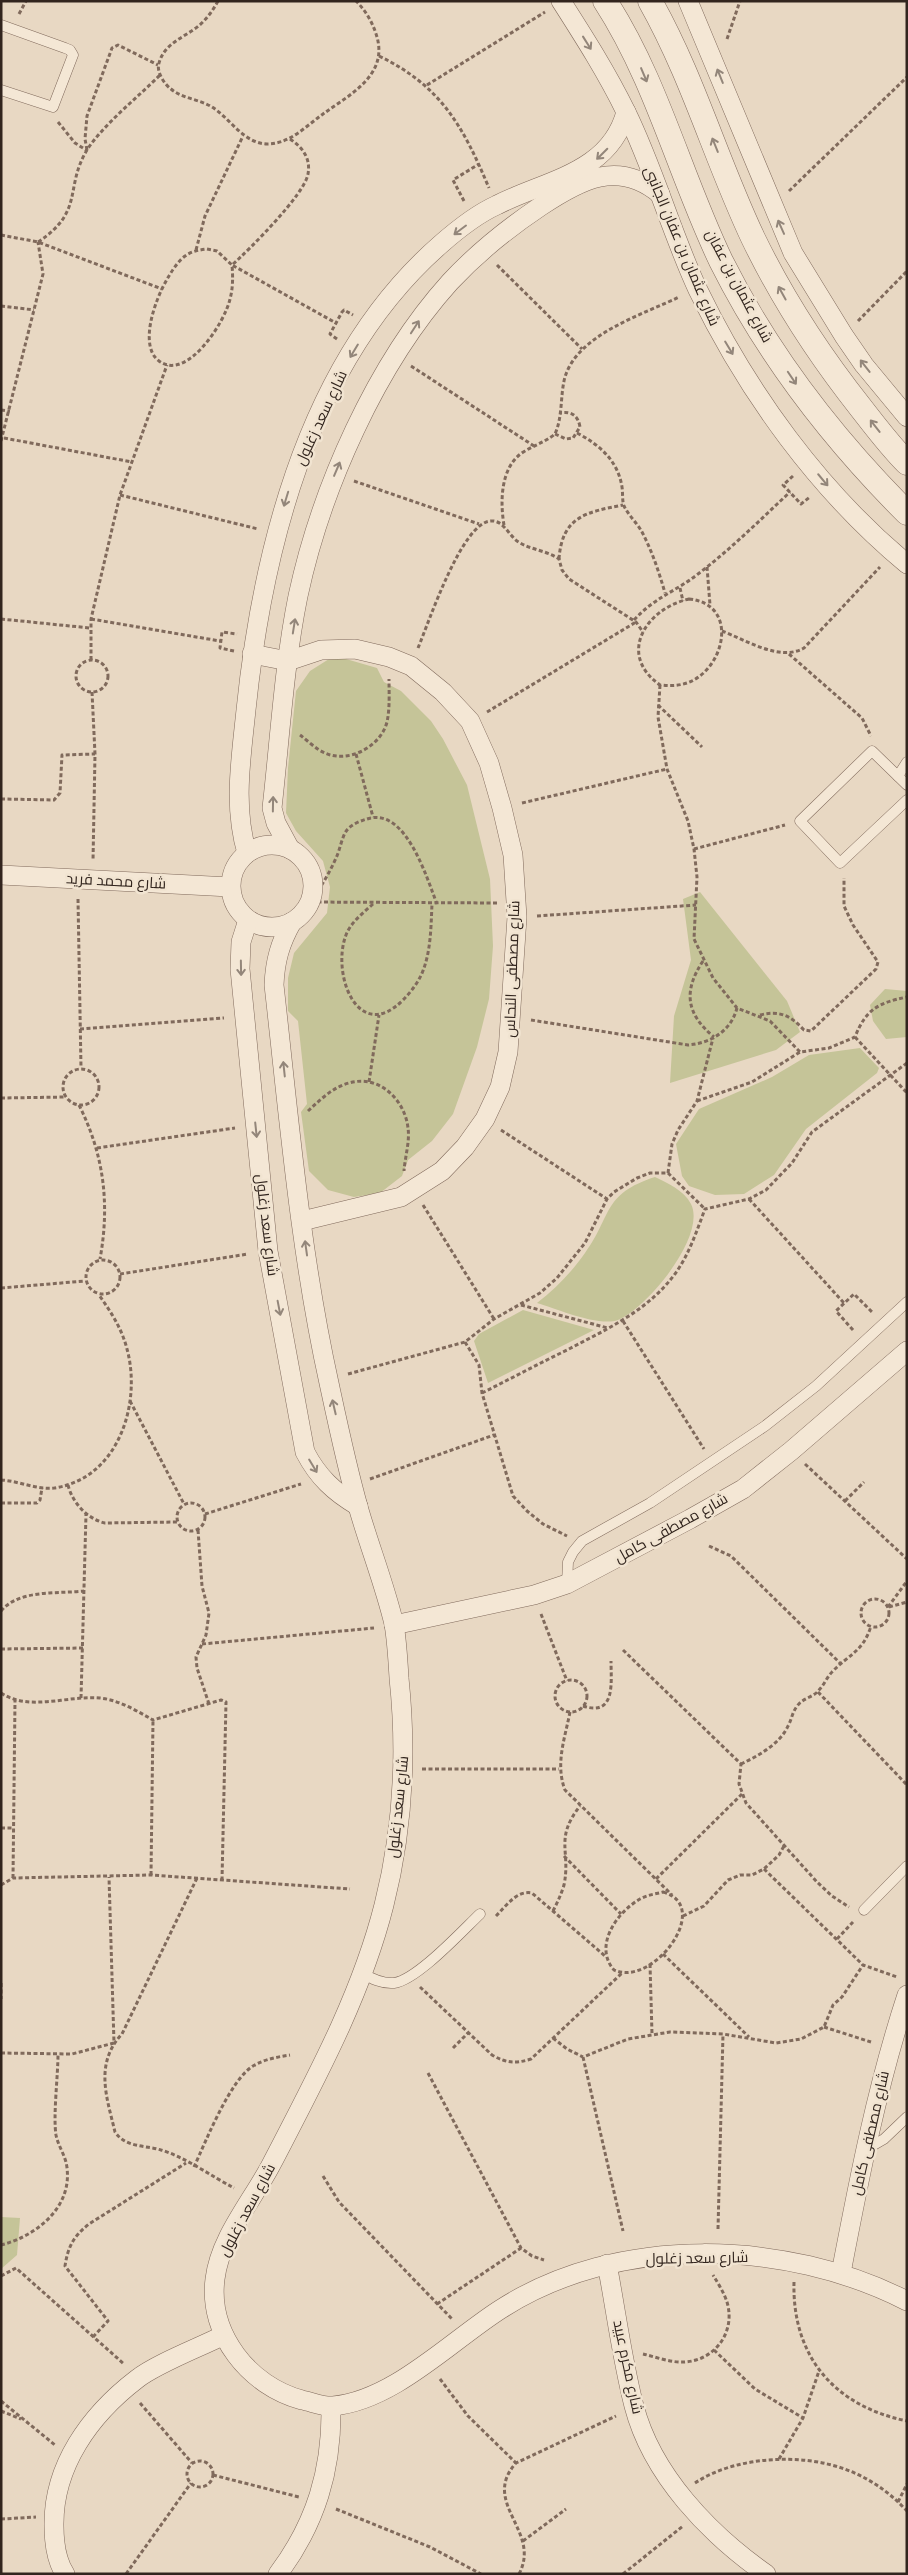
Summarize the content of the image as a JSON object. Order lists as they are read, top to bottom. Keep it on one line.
{"streets":{"street":["شارع عثمان بن عفان الجانبى","شارع عثمان بن عفان","شارع سعد زغلول","شارع محمد فريد","شارع مصطفى النحاس","شارع مصطفى كامل","شارع مكرم عبيد"]},"crossings":[["شارع عثمان بن عفان الجانبى","شارع سعد زغلول"],["شارع سعد زغلول","شارع محمد فريد"],["شارع سعد زغلول","شارع مصطفى النحاس"],["شارع سعد زغلول","شارع مصطفى كامل"],["شارع سعد زغلول","شارع مكرم عبيد"]]}
